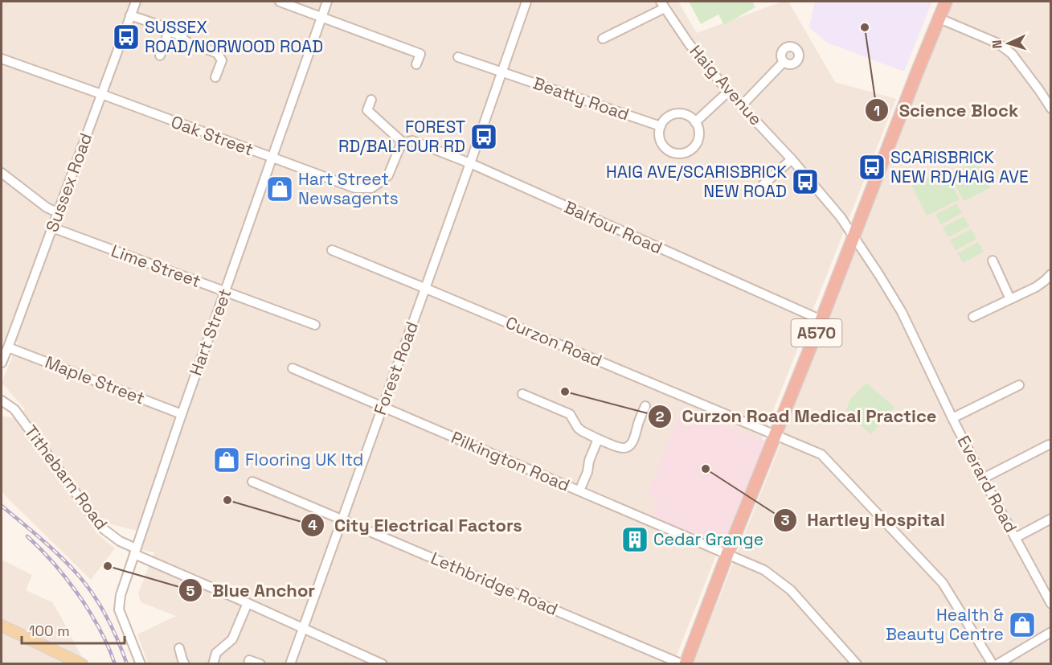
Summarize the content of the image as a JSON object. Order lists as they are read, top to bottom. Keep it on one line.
{"streets":{"highway":["A570"],"street":["Haig Avenue","Beatty Road","Oak Street","Sussex Road","Balfour Road","Lime Street","Hart Street","Curzon Road","Forest Road","Maple Street","Pilkington Road","Tithebarn Road","Everard Road","Lethbridge Road"]},"crossings":[["Haig Avenue","A570"],["Haig Avenue","Everard Road"],["Beatty Road","Forest Road"],["Oak Street","Sussex Road"],["Oak Street","Balfour Road"],["Oak Street","Hart Street"],["Sussex Road","Lime Street"],["Sussex Road","Maple Street"],["Balfour Road","A570"],["Balfour Road","Forest Road"],["Lime Street","Hart Street"],["Hart Street","Maple Street"],["Hart Street","Tithebarn Road"],["A570","Curzon Road"],["A570","Pilkington Road"],["A570","Everard Road"],["A570","Lethbridge Road"],["Curzon Road","Forest Road"],["Forest Road","Pilkington Road"],["Forest Road","Tithebarn Road"],["Forest Road","Lethbridge Road"]],"places":{"other":["Science Block","Curzon Road Medical Practice","Hartley Hospital","City Electrical Factors","Blue Anchor"],"bus stop":["SUSSEX ROAD/NORWOOD ROAD","FOREST RD/BALFOUR RD","SCARISBRICK NEW RD/HAIG AVE","HAIG AVE/SCARISBRICK NEW ROAD"],"shop":["Hart Street Newsagents","Flooring UK ltd","Health & Beauty Centre"],"building":["Cedar Grange"]},"scale_bar":"100 m","north":"left"}
